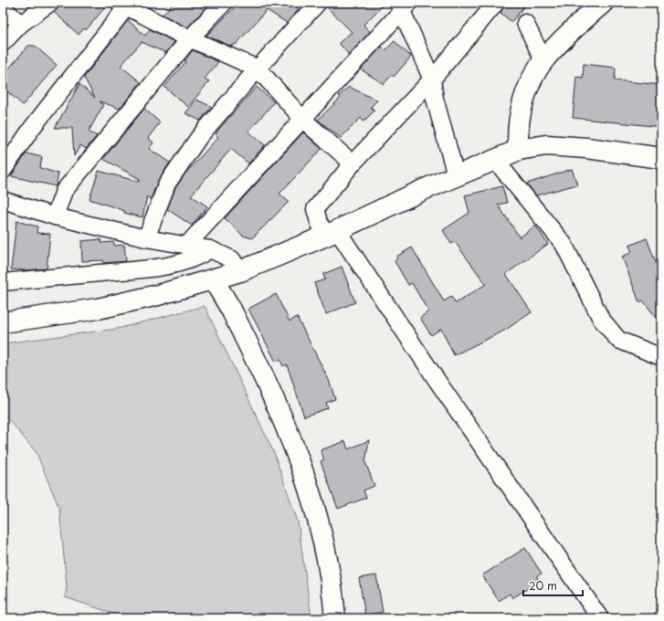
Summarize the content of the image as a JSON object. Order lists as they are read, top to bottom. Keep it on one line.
{"scale_bar":"20 m"}
